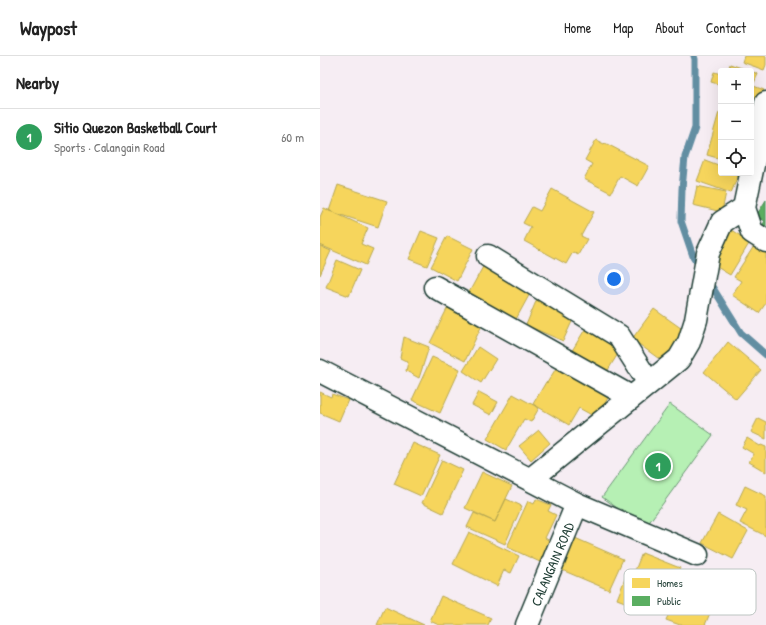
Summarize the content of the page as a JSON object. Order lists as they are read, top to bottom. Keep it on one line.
{"streets":{"street":["CALANGAIN ROAD"]},"legend":["Homes","Public"],"page":{"header":"Waypost","nav":["Home","Map","About","Contact"],"heading":"Nearby","map_buttons":["+","−"],"list":[{"mark":"1","name":"Sitio Quezon Basketball Court","note":"Sports · Calangain Road","value":"60 m"}],"pins":"1"}}
